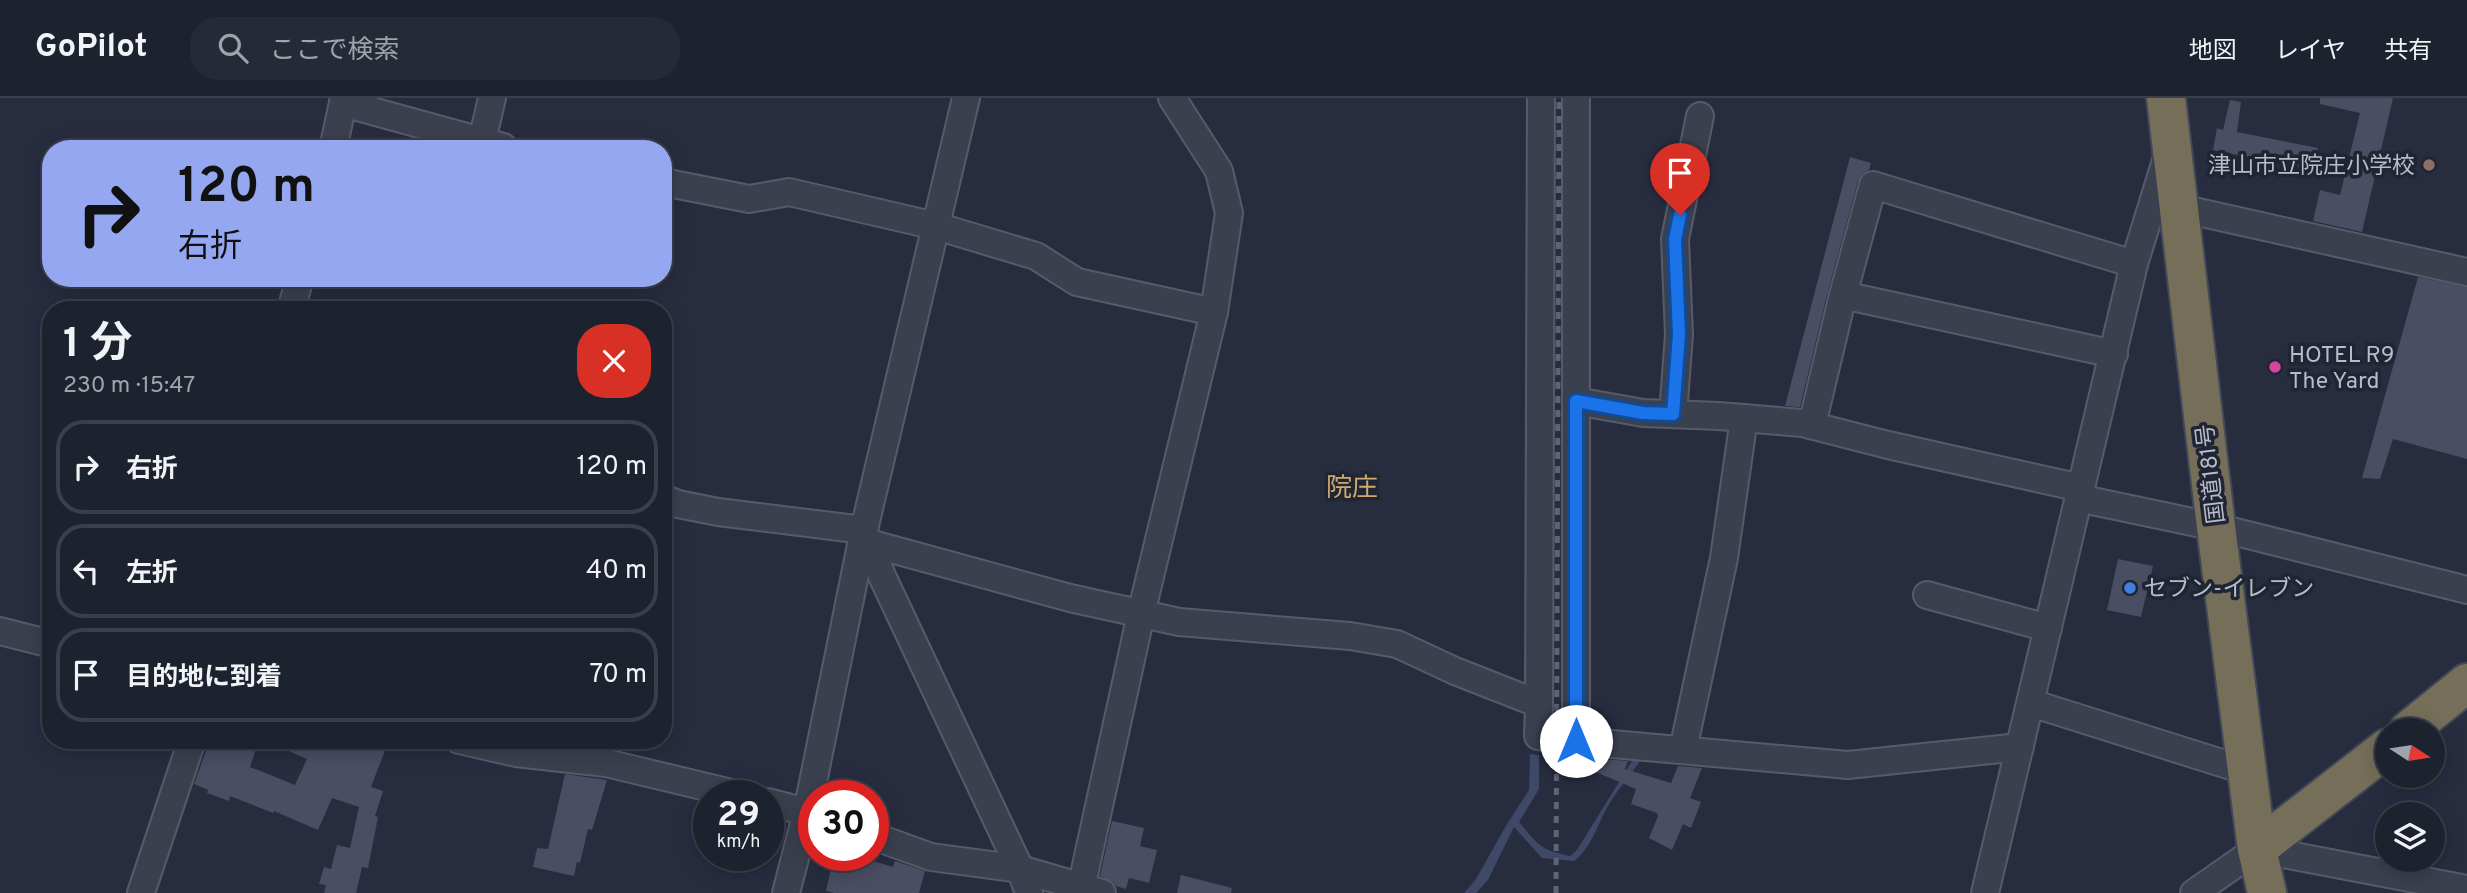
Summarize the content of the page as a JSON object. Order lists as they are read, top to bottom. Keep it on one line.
{"streets":{"highway":["国道181号"]},"districts":["院庄"],"places":["津山市立院庄小学校","HOTEL R9 The Yard","セブン-イレブン"],"north":"right","page":{"header":"GoPilot","search":"ここで検索","nav":["地図","レイヤ","共有"],"turn":["120 m","右折"],"heading":["1 分","230 m · 15:47"],"list":[{"name":"右折","value":"120 m"},{"name":"左折","value":"40 m"},{"name":"目的地に到着","value":"70 m"}],"speed":"29 km/h","limit":"30"}}
